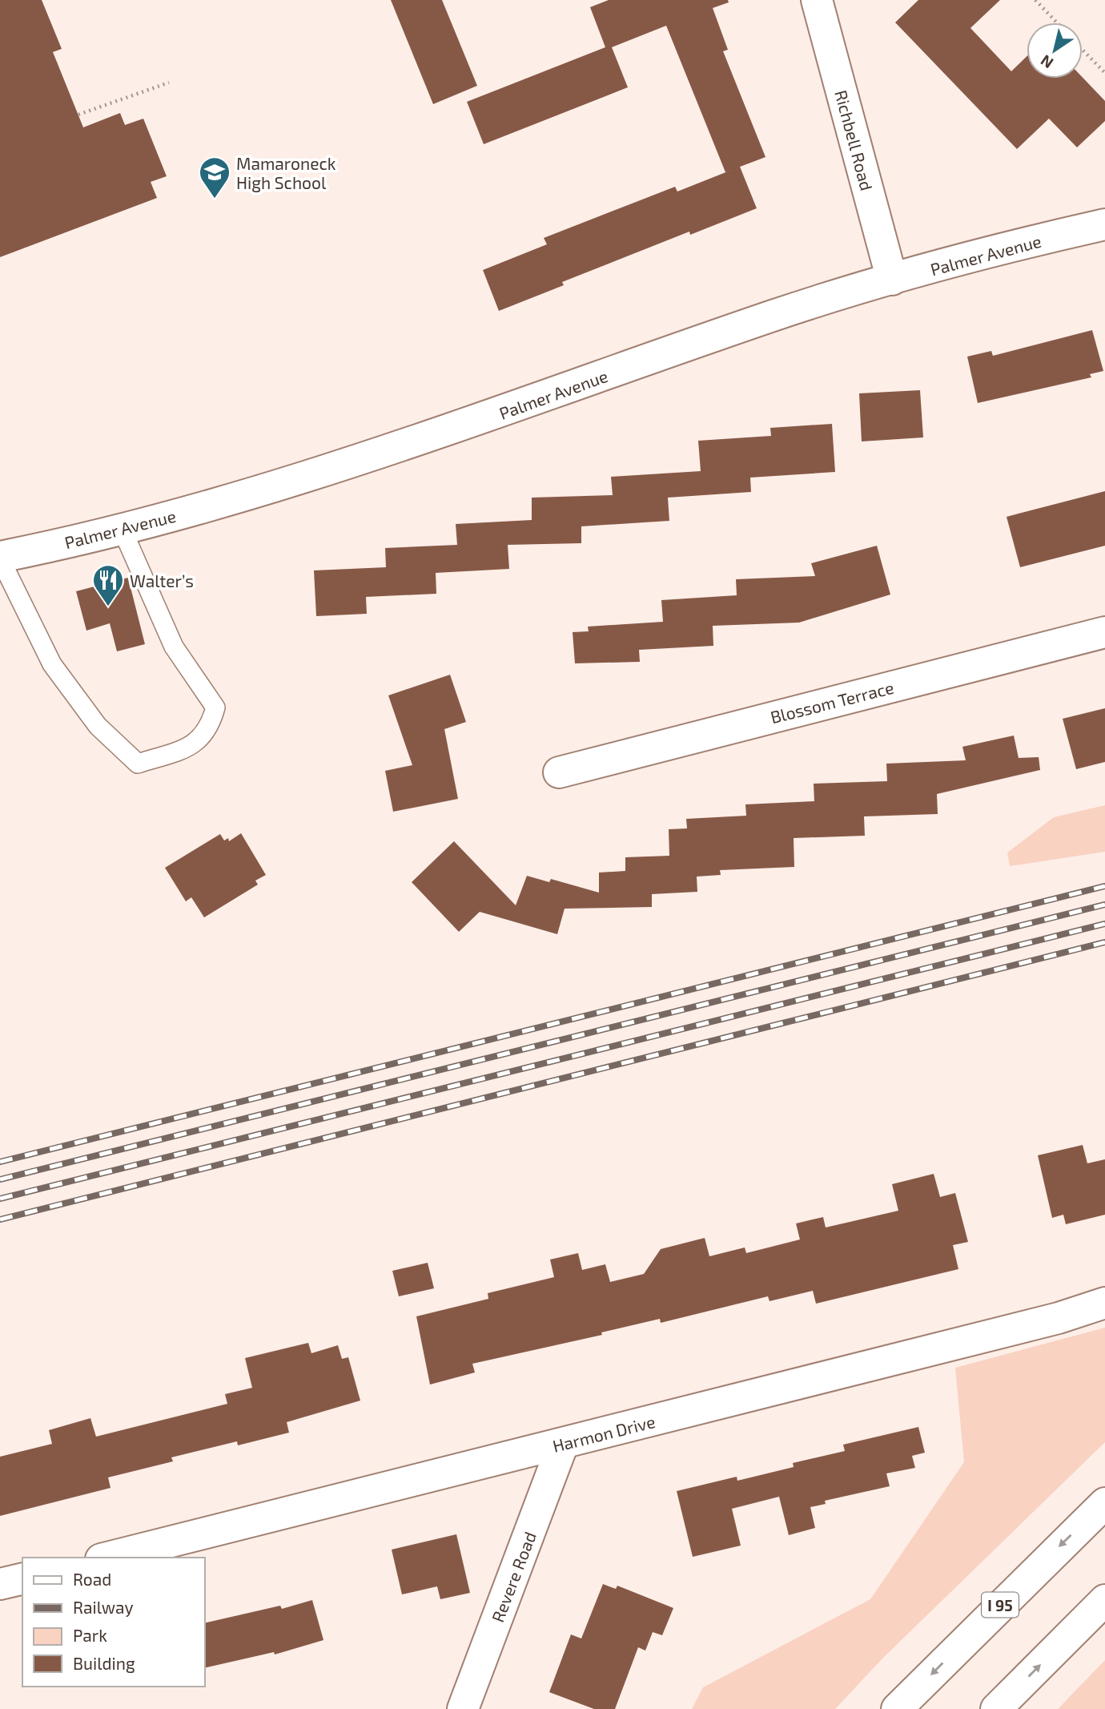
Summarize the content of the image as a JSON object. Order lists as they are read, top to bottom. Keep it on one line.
{"streets":{"main road":["Richbell Road","Palmer Avenue","Blossom Terrace","Harmon Drive","Revere Road","I 95"]},"crossings":[["Richbell Road","Palmer Avenue"],["Harmon Drive","Revere Road"]],"places":{"school or university":["Mamaroneck High School"],"restaurant":["Walter’s"]},"legend":["Road","Railway","Park","Building"],"north":"bottom left"}
